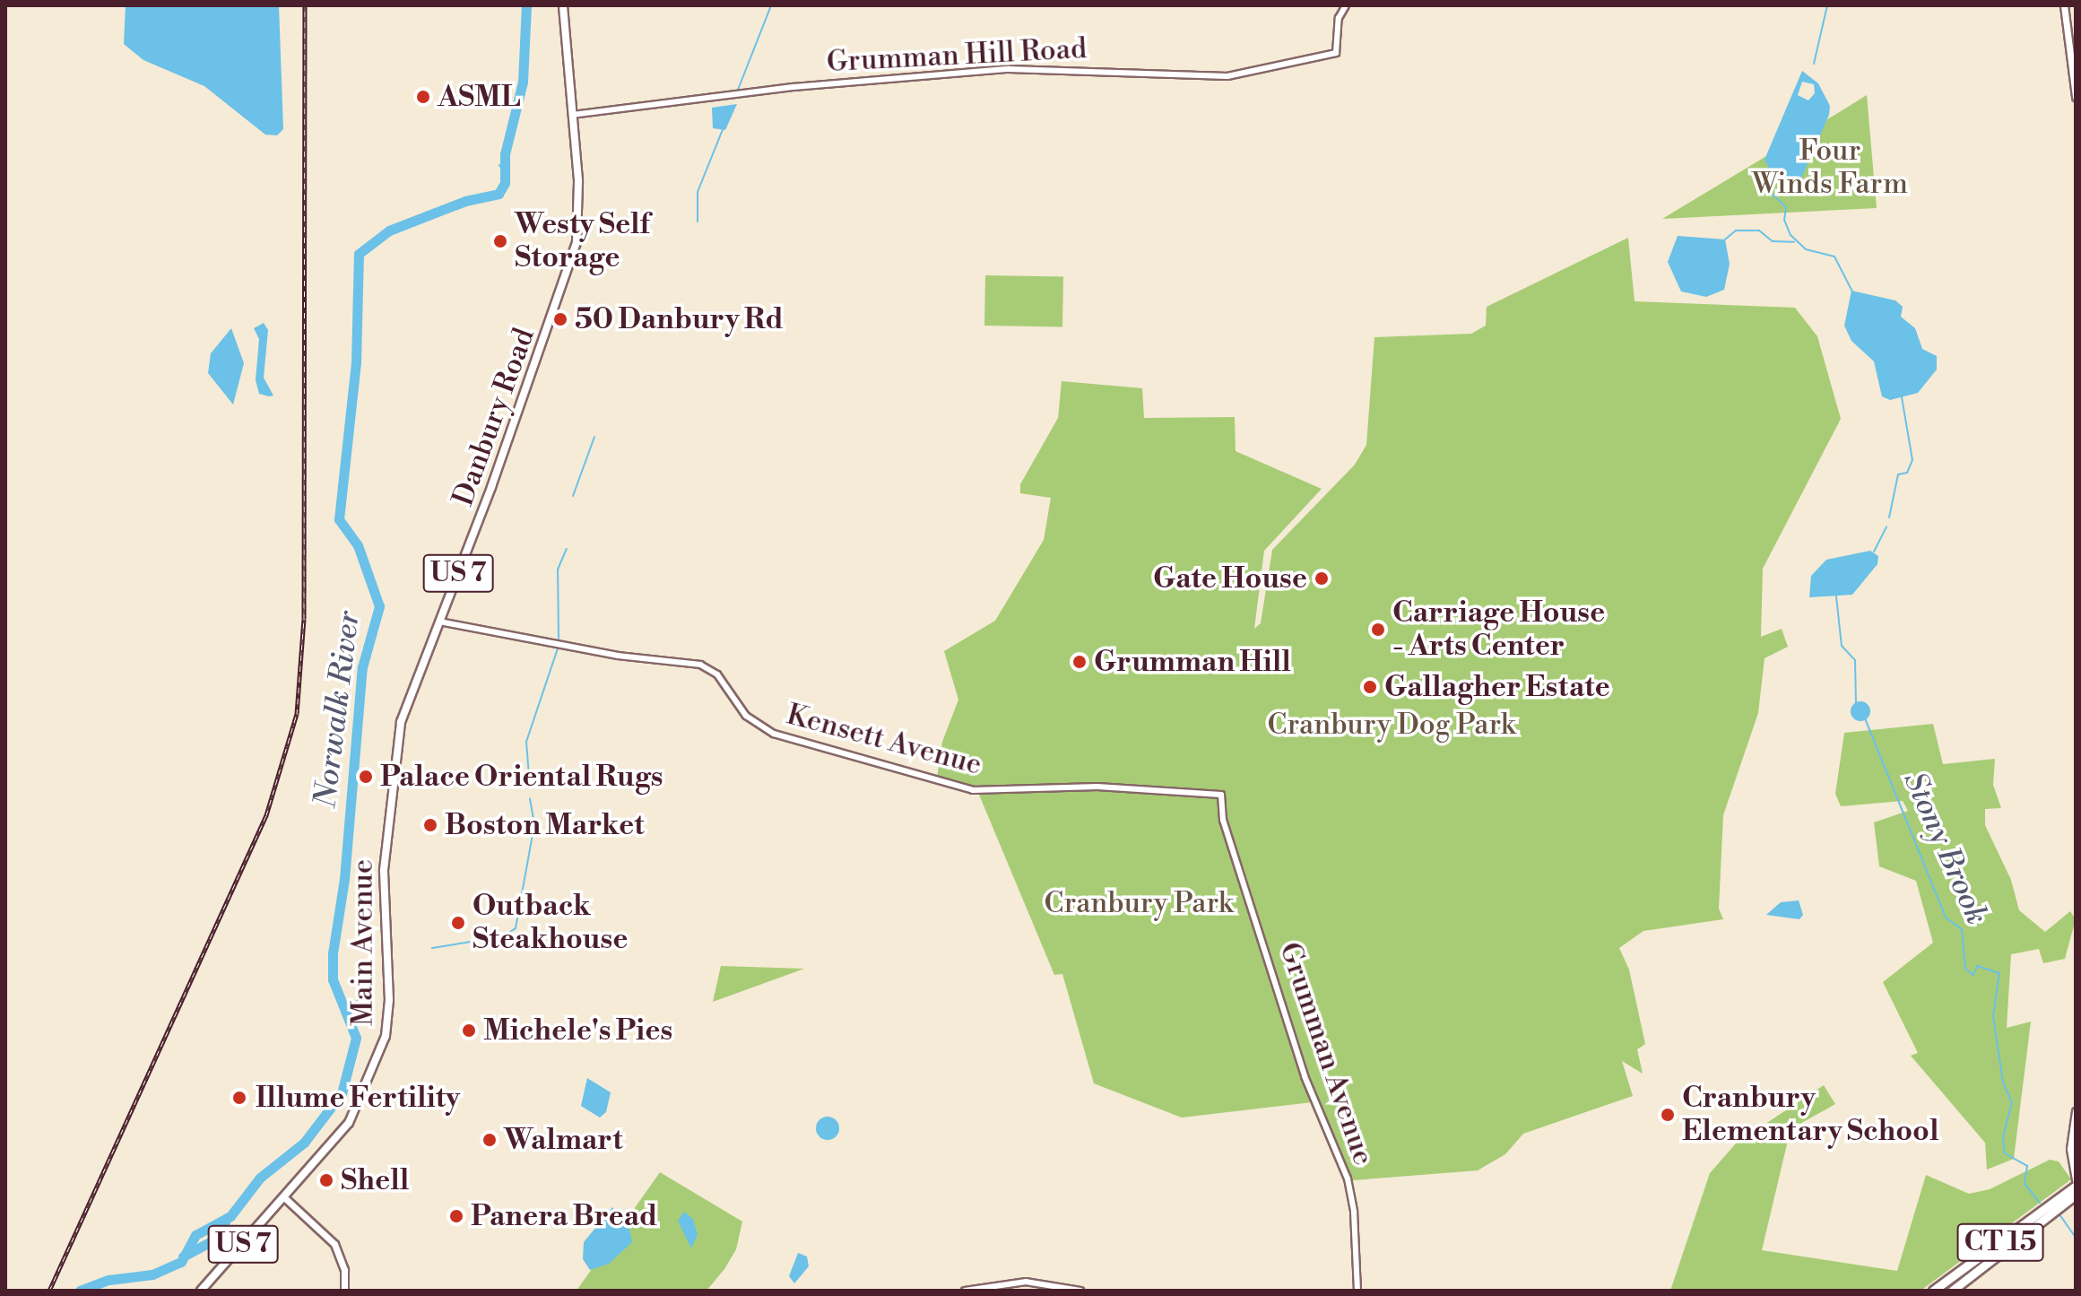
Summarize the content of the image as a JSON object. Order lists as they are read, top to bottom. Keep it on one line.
{"streets":{"highway":["Danbury Road","US 7","Main Avenue","CT 15"],"street":["Grumman Hill Road","Kensett Avenue","Grumman Avenue"]},"crossings":[["Grumman Hill Road","Danbury Road"],["Danbury Road","Kensett Avenue"],["Danbury Road","Main Avenue"],["Kensett Avenue","Grumman Avenue"]],"water":["Norwalk River","Stony Brook"],"parks":["Four Winds Farm","Cranbury Dog Park","Cranbury Park"],"places":["ASML","Westy Self Storage","50 Danbury Rd","Gate House","Carriage House - Arts Center","Grumman Hill","Gallagher Estate","Palace Oriental Rugs","Boston Market","Outback Steakhouse","Michele's Pies","Illume Fertility","Cranbury Elementary School","Walmart","Shell","Panera Bread"]}
